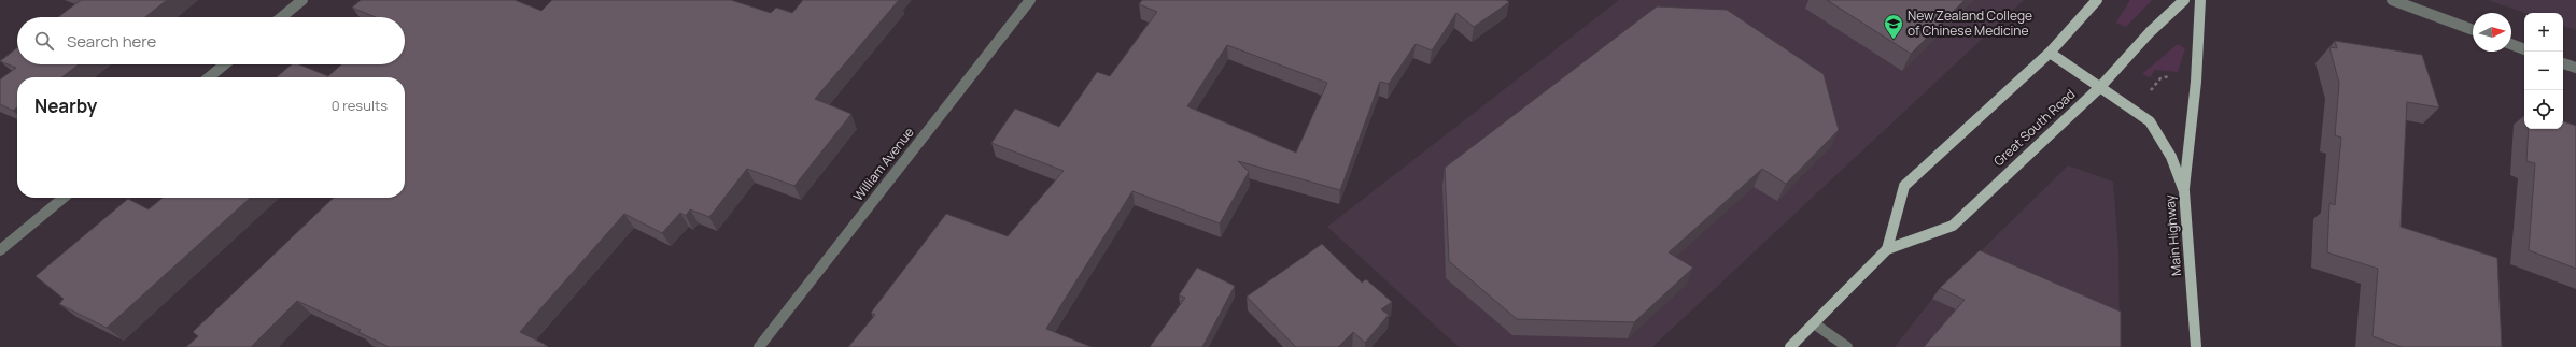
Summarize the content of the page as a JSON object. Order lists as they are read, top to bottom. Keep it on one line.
{"streets":{"main road":["Great South Road","Main Highway"],"street":["William Avenue"]},"crossings":[["Great South Road","Main Highway"]],"places":{"school or university":["New Zealand College of Chinese Medicine"]},"north":"right","page":{"map_buttons":["+","−"],"search":"Search here","heading":["Nearby","0 results"]}}
